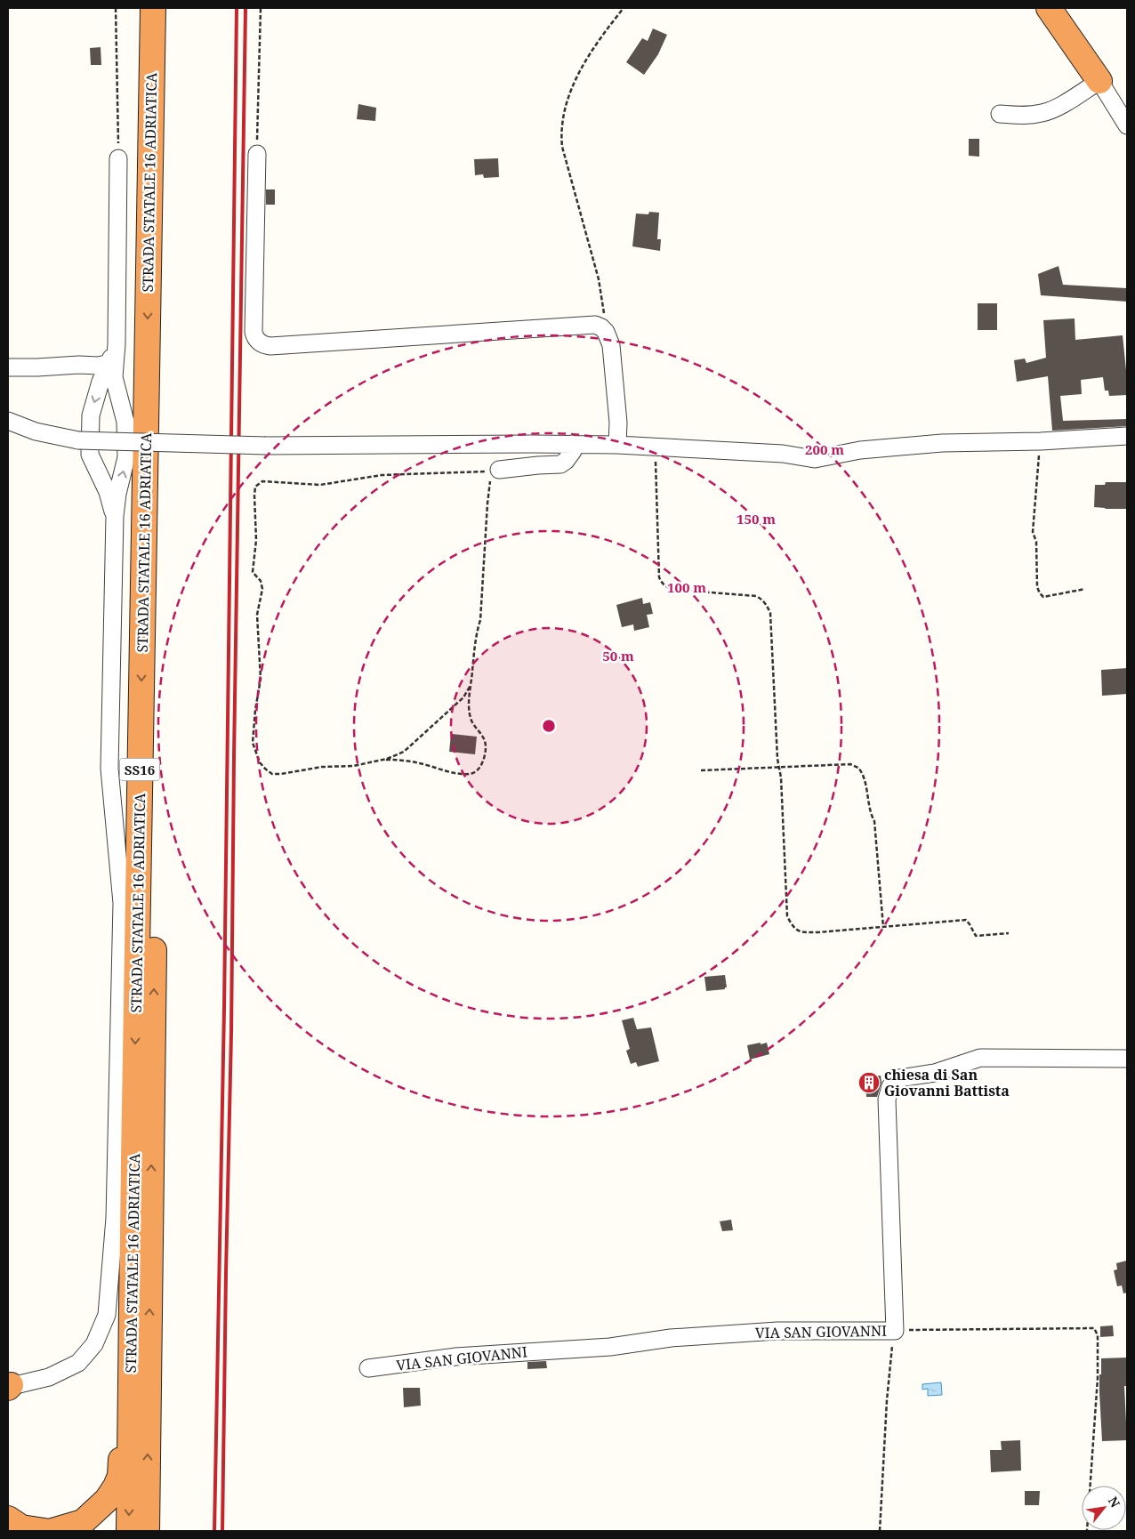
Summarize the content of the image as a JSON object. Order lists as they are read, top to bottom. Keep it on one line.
{"streets":{"highway":["STRADA STATALE 16 ADRIATICA","SS16"],"street":["VIA SAN GIOVANNI"]},"places":{"building":["chiesa di San Giovanni Battista"]},"north":"top right","rings":["200 m","150 m","100 m","50 m"]}
